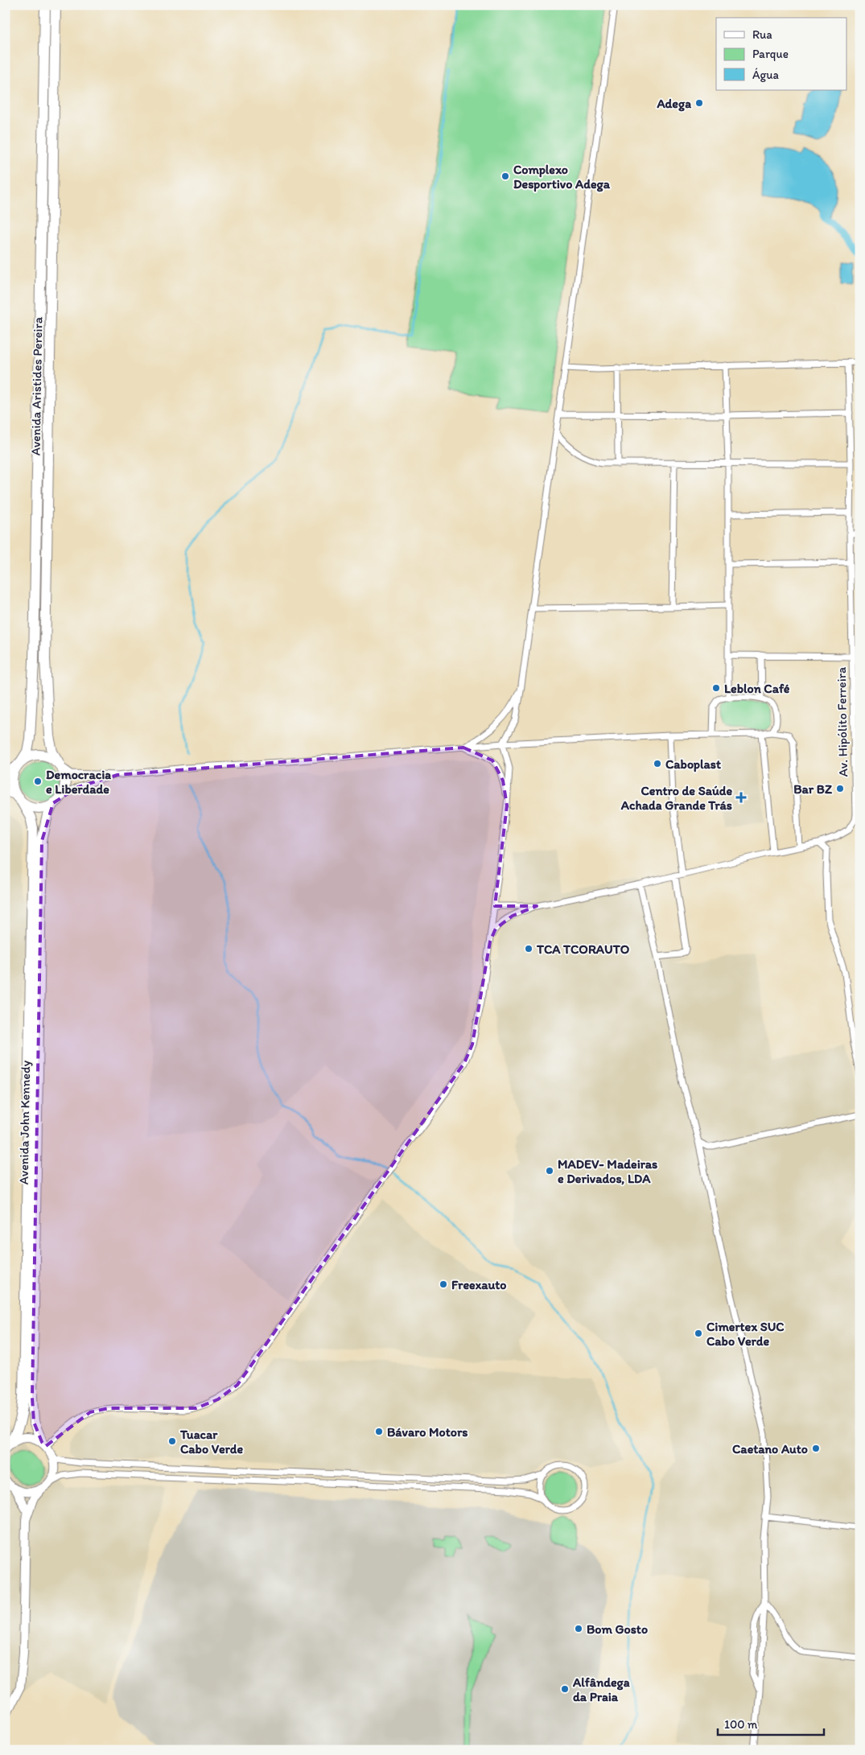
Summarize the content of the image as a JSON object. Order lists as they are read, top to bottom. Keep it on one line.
{"streets":{"highway":["Avenida Aristides Pereira","Avenida John Kennedy"],"street":["Av. Hipólito Ferreira"]},"crossings":[["Avenida Aristides Pereira","Avenida John Kennedy"]],"places":{"other":["Adega","Complexo Desportivo Adega","Leblon Café","Caboplast","Democracia e Liberdade","Bar BZ","TCA TCORAUTO","MADEV- Madeiras e Derivados, LDA","Freexauto","Cimertex SUC Cabo Verde","Bávaro Motors","Tuacar Cabo Verde","Caetano Auto","Bom Gosto","Alfândega da Praia"],"health":["Centro de Saúde Achada Grande Trás"]},"legend":["Rua","Parque","Água"],"scale_bar":"100 m"}
